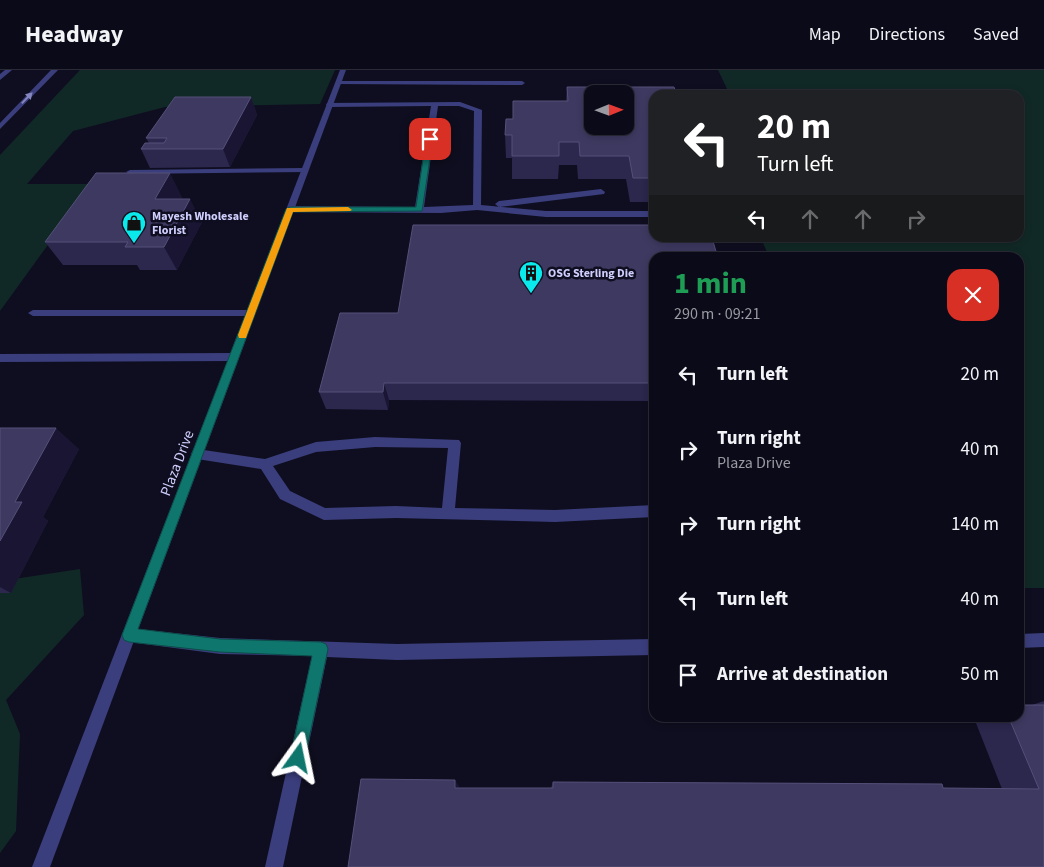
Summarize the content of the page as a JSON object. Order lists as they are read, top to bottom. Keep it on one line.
{"streets":{"street":["Plaza Drive"]},"places":{"shop":["Mayesh Wholesale Florist"],"building":["OSG Sterling Die"]},"north":"right","page":{"header":"Headway","nav":["Map","Directions","Saved"],"turn":["20 m","Turn left"],"heading":["1 min","290 m · 09:21"],"list":[{"name":"Turn left","value":"20 m"},{"name":"Turn right","note":"Plaza Drive","value":"40 m"},{"name":"Turn right","value":"140 m"},{"name":"Turn left","value":"40 m"},{"name":"Arrive at destination","value":"50 m"}]}}
